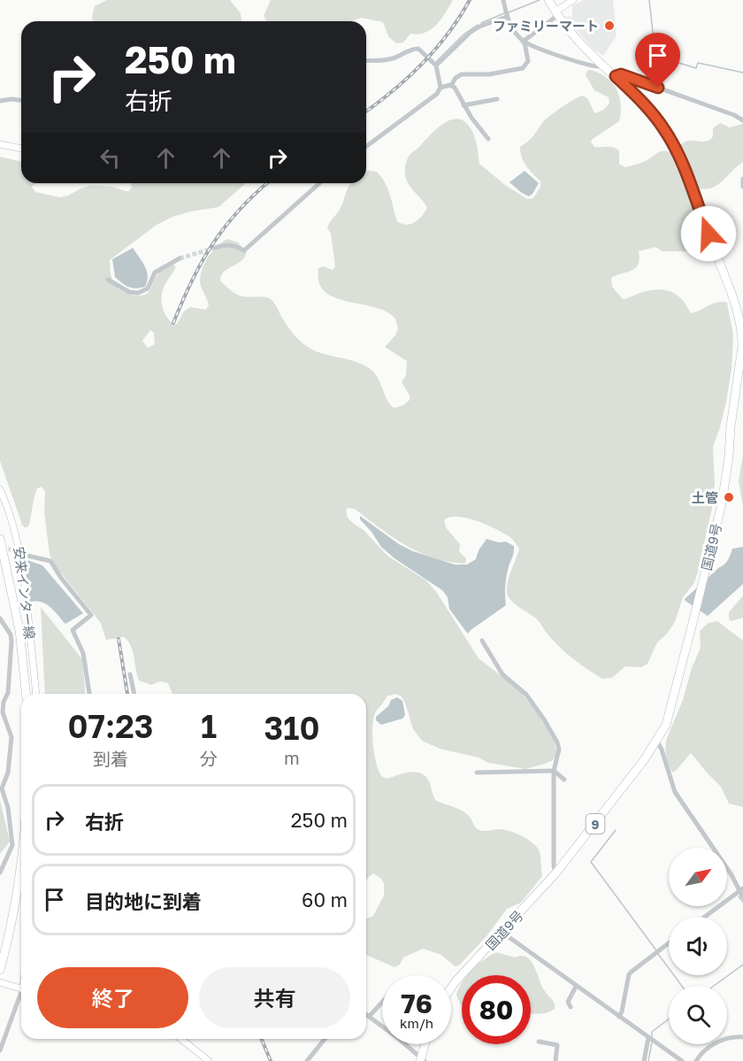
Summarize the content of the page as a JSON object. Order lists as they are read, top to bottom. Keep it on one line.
{"streets":{"highway":["国道9号","9"],"main road":["安来インター線"]},"places":["ファミリーマート","土管"],"north":"top right","page":{"turn":["250 m","右折"],"eta":["07:23","到着","1","分","310","m"],"list":[{"name":"右折","value":"250 m"},{"name":"目的地に到着","value":"60 m"}],"buttons":["終了","共有"],"speed":"76 km/h","limit":"80"}}
